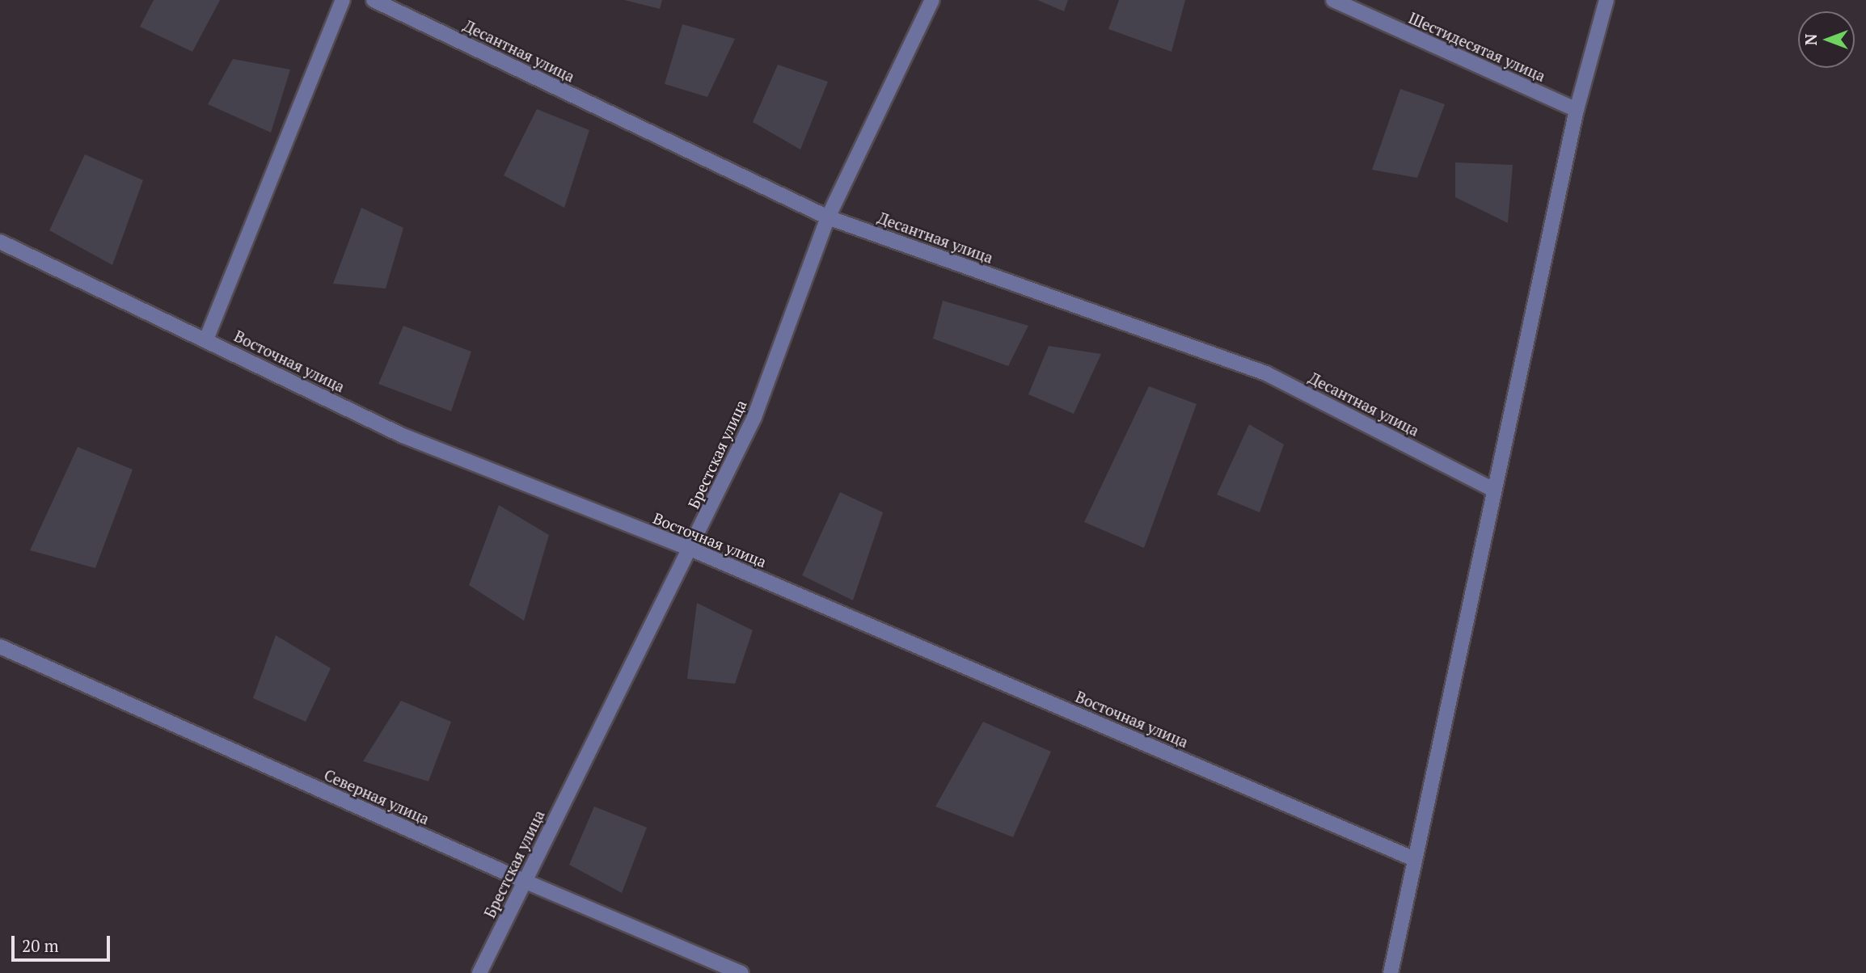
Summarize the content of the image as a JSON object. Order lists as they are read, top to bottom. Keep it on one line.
{"streets":{"street":["Шестидесятая улица","Десантная улица","Восточная улица","Брестская улица","Северная улица"]},"crossings":[["Десантная улица","Брестская улица"],["Восточная улица","Брестская улица"],["Брестская улица","Северная улица"]],"scale_bar":"20 m","north":"left"}
